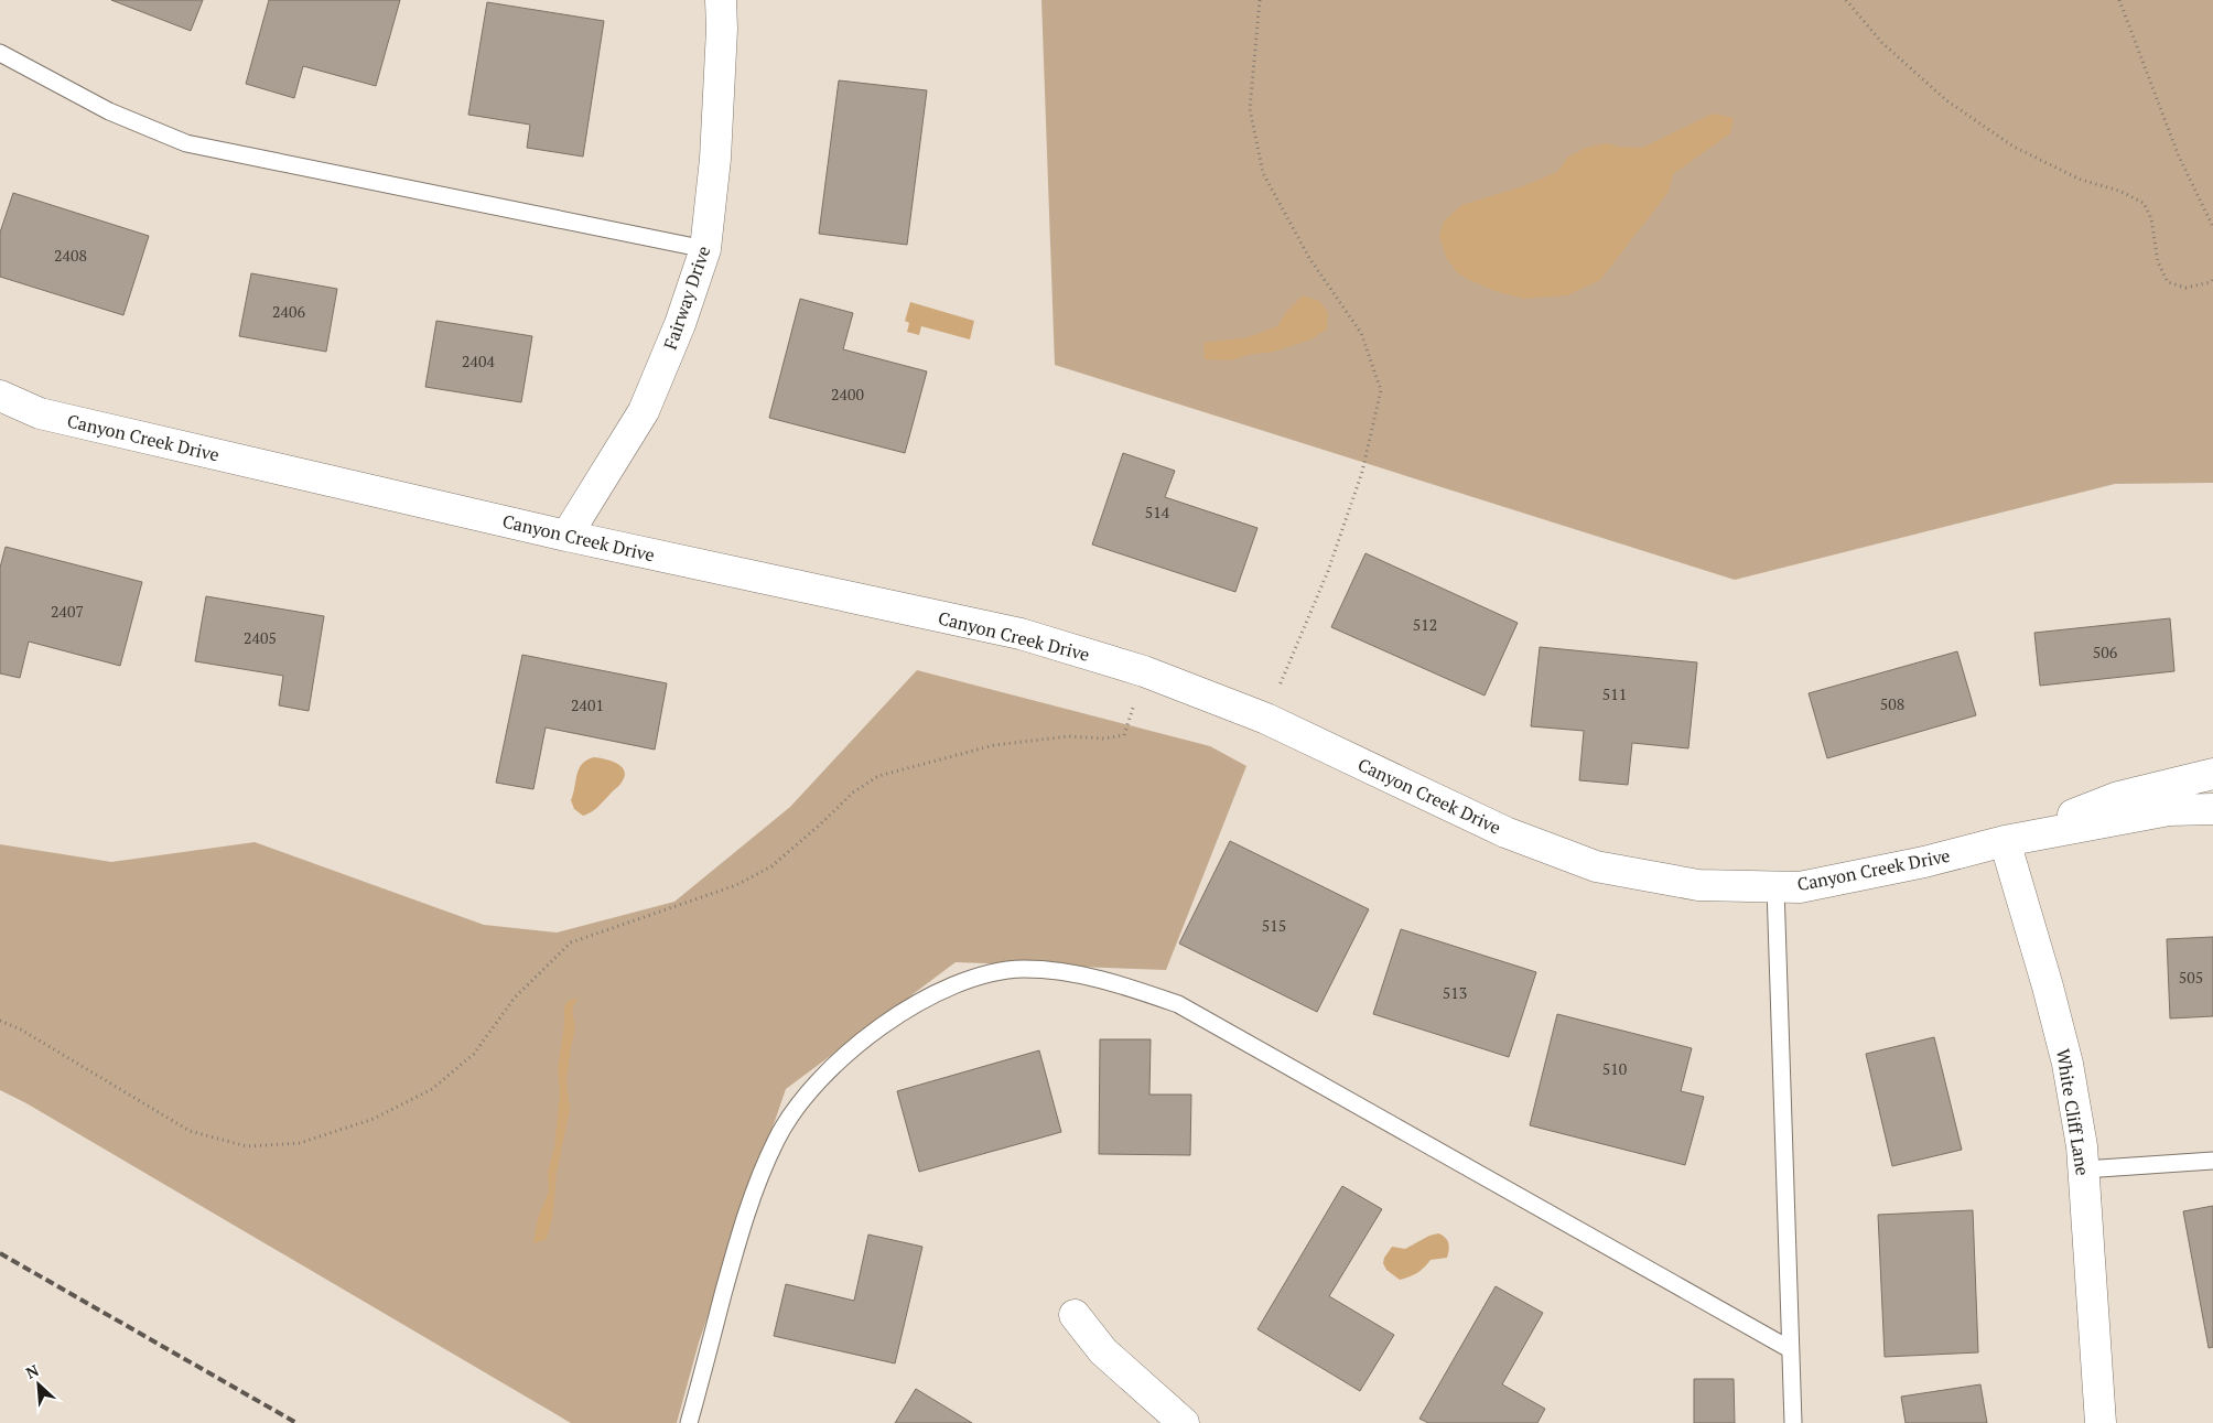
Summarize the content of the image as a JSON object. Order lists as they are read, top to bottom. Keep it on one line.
{"streets":{"street":["Fairway Drive","Canyon Creek Drive","White Cliff Lane"]},"crossings":[["Fairway Drive","Canyon Creek Drive"],["Canyon Creek Drive","White Cliff Lane"]],"house_numbers":["2408","2406","2404","2400","514","2407","512","2405","506","511","508","2401","515","505","513","510"],"north":"top left"}
